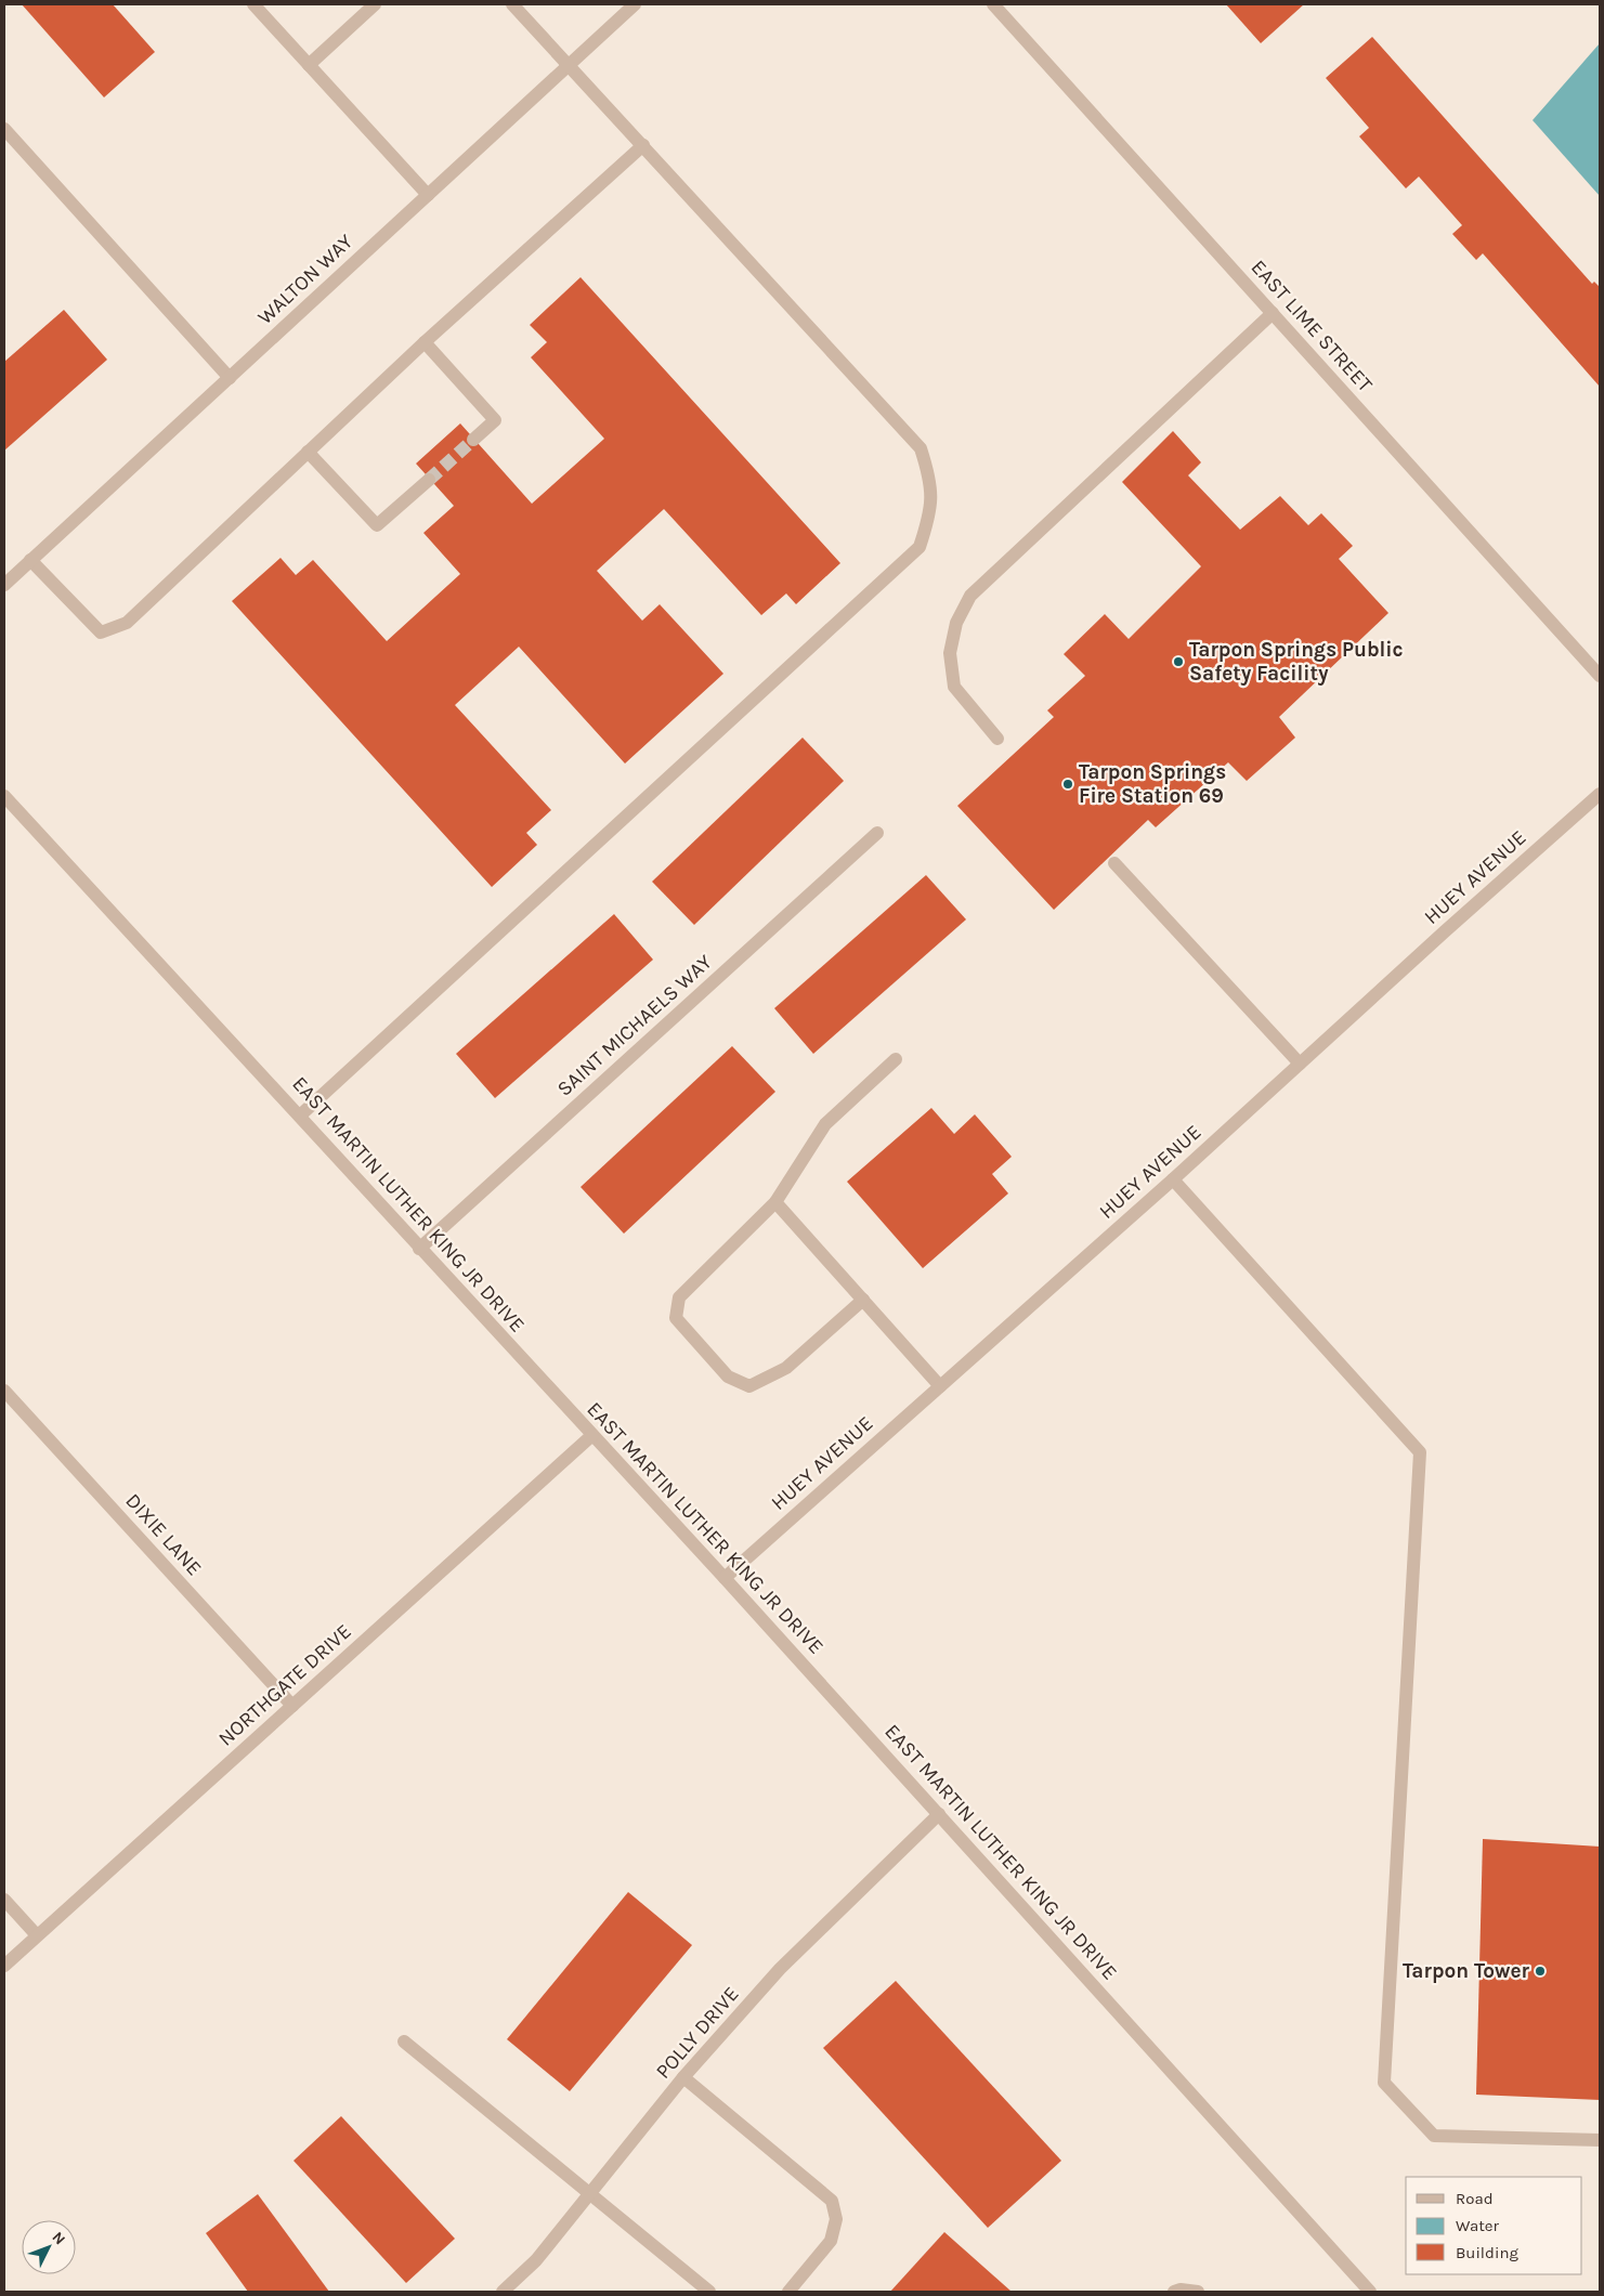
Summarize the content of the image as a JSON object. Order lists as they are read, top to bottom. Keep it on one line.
{"streets":{"street":["WALTON WAY","EAST LIME STREET","HUEY AVENUE","SAINT MICHAELS WAY","EAST MARTIN LUTHER KING JR DRIVE","DIXIE LANE","NORTHGATE DRIVE","POLLY DRIVE"]},"crossings":[["HUEY AVENUE","EAST MARTIN LUTHER KING JR DRIVE"],["SAINT MICHAELS WAY","EAST MARTIN LUTHER KING JR DRIVE"],["EAST MARTIN LUTHER KING JR DRIVE","NORTHGATE DRIVE"],["EAST MARTIN LUTHER KING JR DRIVE","POLLY DRIVE"],["DIXIE LANE","NORTHGATE DRIVE"]],"places":["Tarpon Springs Public Safety Facility","Tarpon Springs Fire Station 69","Tarpon Tower"],"legend":["Road","Water","Building"],"north":"top right"}
